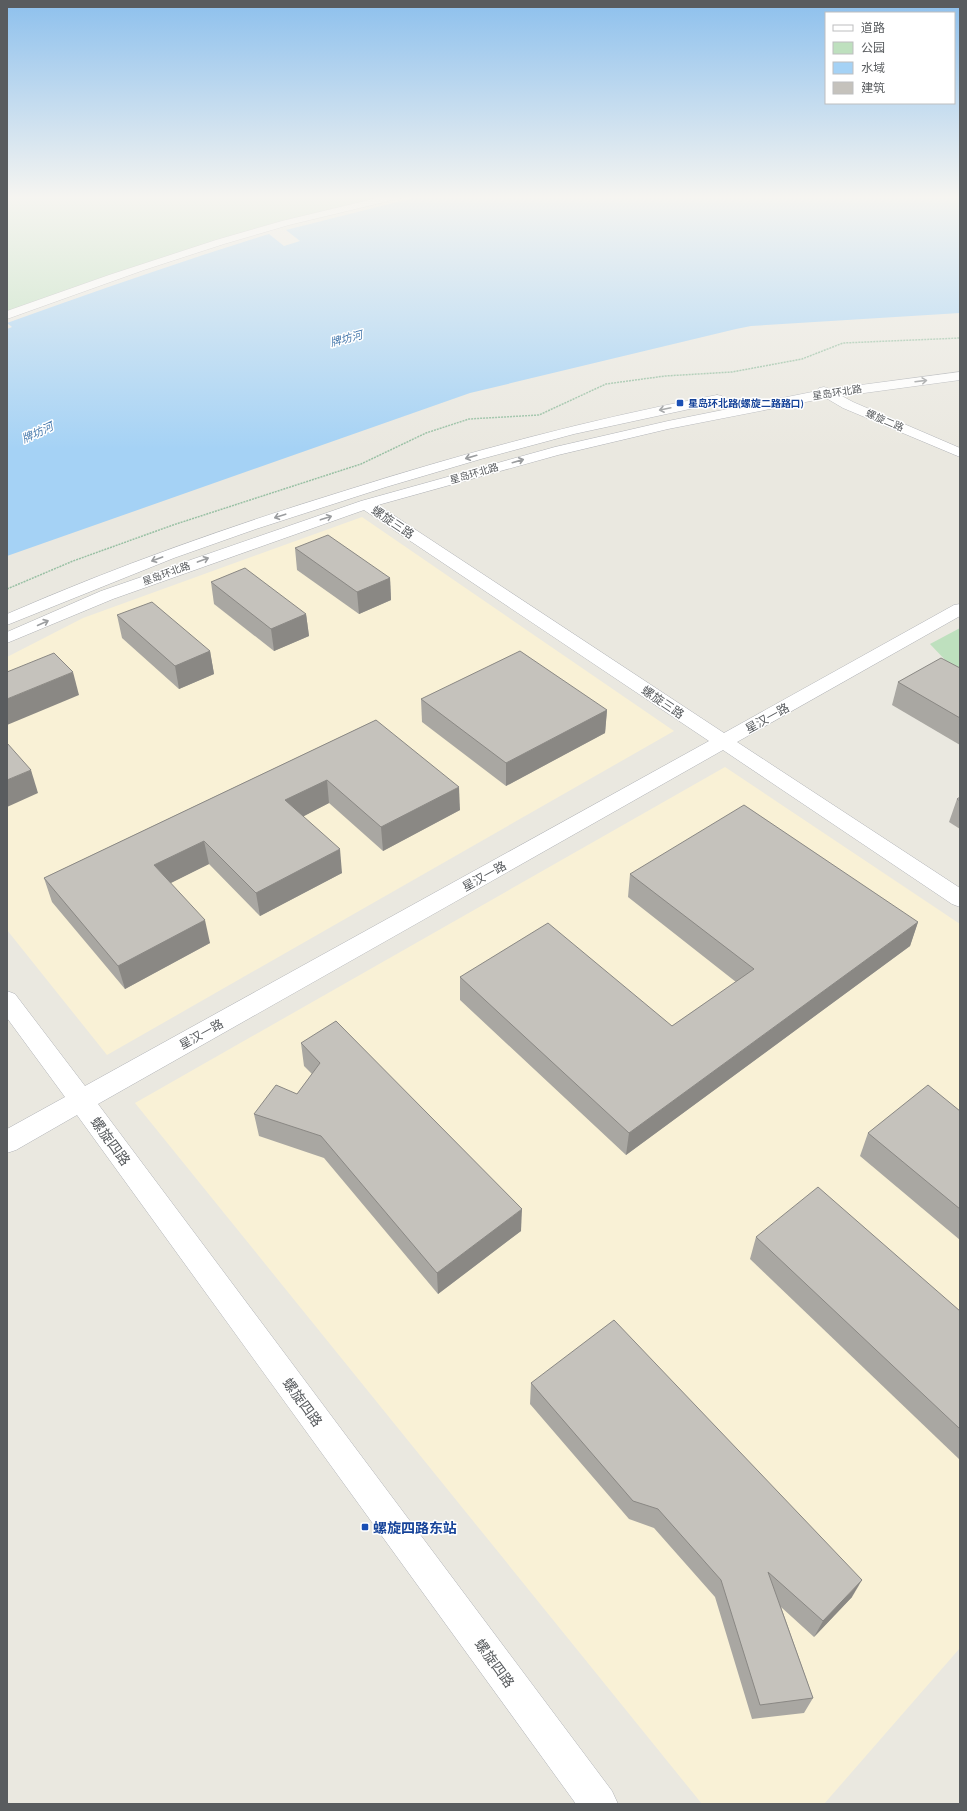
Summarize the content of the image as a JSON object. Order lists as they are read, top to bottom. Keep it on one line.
{"streets":{"street":["星岛环北路","螺旋二路","螺旋三路","星汉一路","螺旋四路"]},"crossings":[["星岛环北路","螺旋二路"],["星岛环北路","螺旋三路"],["螺旋三路","星汉一路"],["星汉一路","螺旋四路"]],"water":["牌坊河"],"places":{"transit":["星岛环北路(螺旋二路路口)","螺旋四路东站"]},"legend":["道路","公园","水域","建筑"]}
